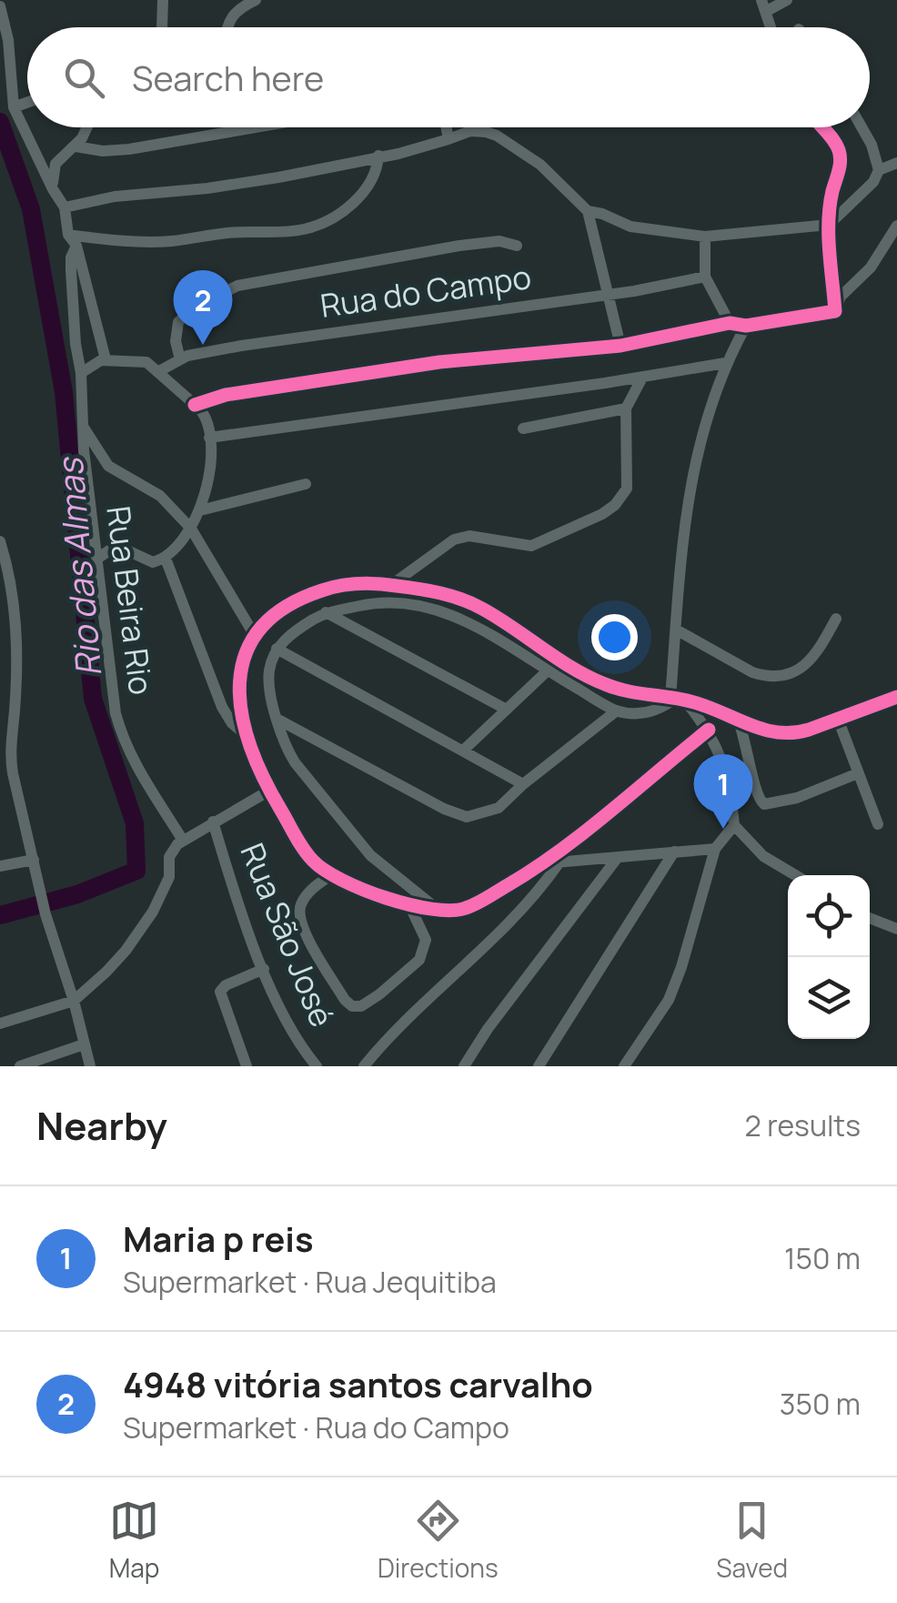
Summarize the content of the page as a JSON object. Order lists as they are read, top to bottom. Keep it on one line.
{"streets":{"street":["Rua do Campo","Rua Beira Rio","Rua São José"]},"water":["Rio das Almas"],"page":{"search":"Search here","pins":["2","1"],"heading":["Nearby","2 results"],"list":[{"mark":"1","name":"Maria p reis","note":"Supermarket · Rua Jequitiba","value":"150 m"},{"mark":"2","name":"4948 vitória santos carvalho","note":"Supermarket · Rua do Campo","value":"350 m"}],"nav":["Map","Directions","Saved"]}}
